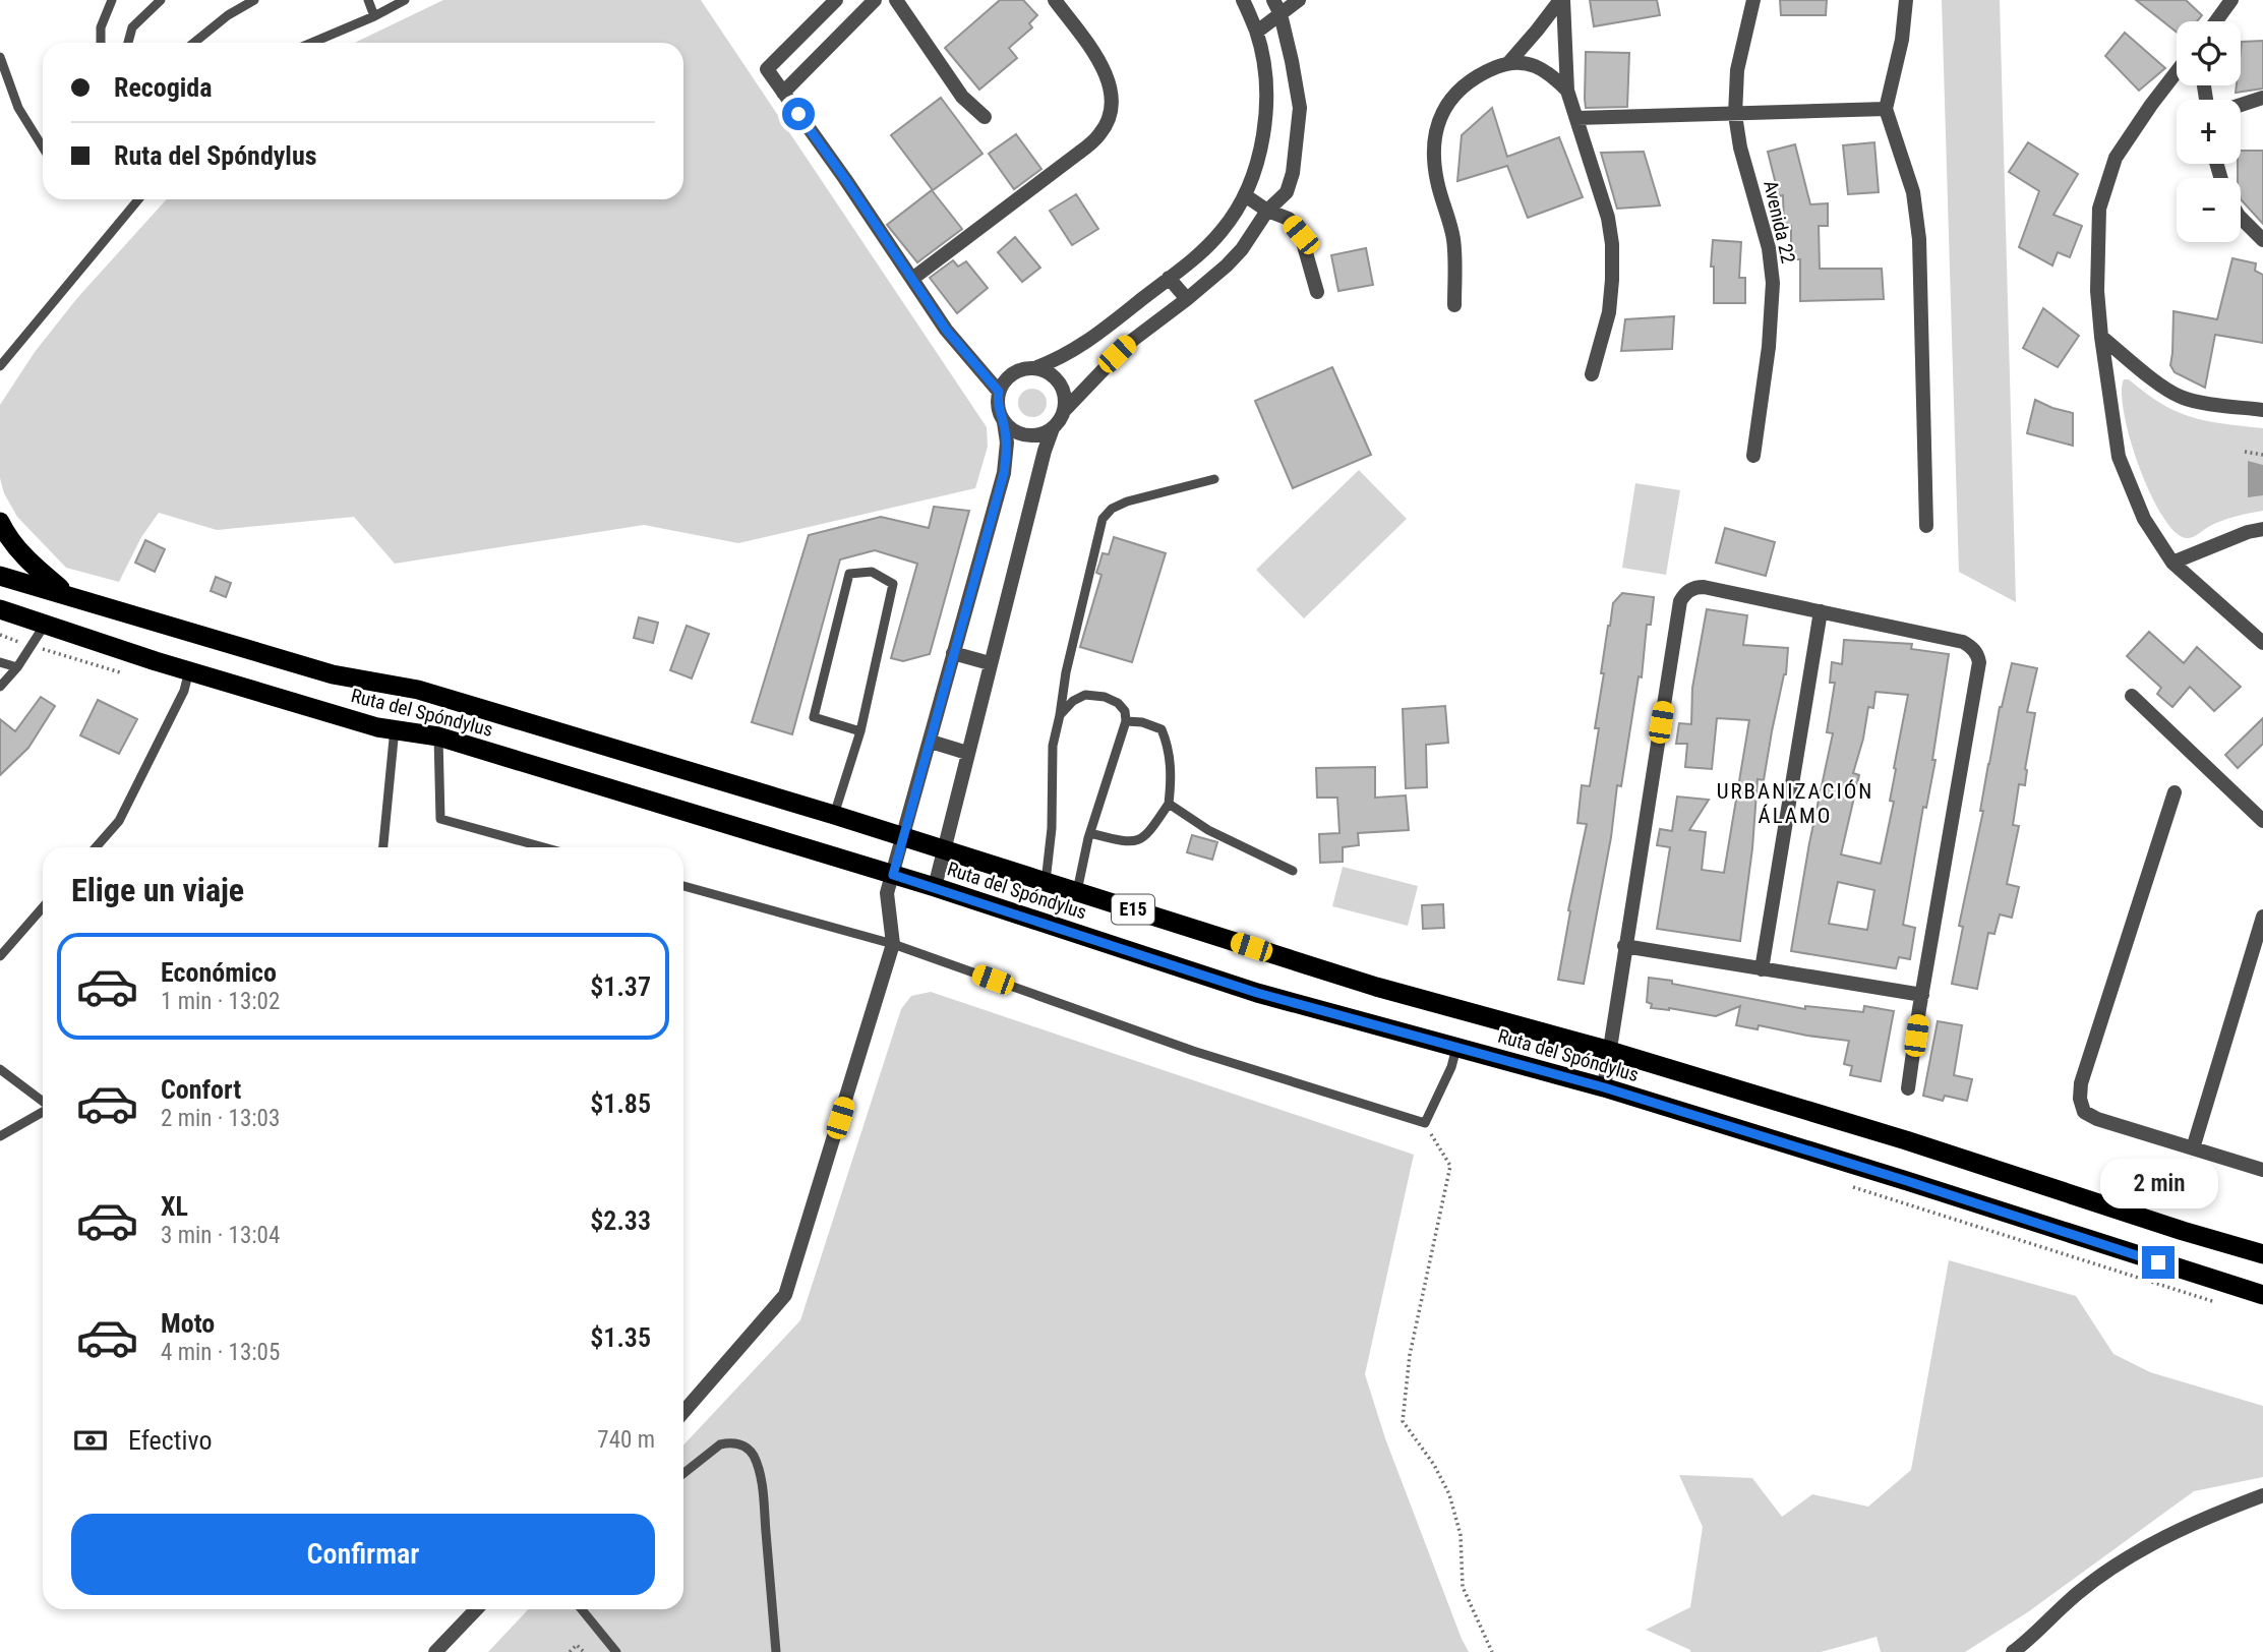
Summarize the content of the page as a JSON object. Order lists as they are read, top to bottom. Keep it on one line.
{"streets":{"highway":["Ruta del Spóndylus","E15"],"street":["Avenida 22"]},"districts":["URBANIZACIÓN ÁLAMO"],"page":{"map_buttons":["+","−"],"banner":["Recogida","Ruta del Spóndylus"],"heading":"Elige un viaje","list":[{"name":"Económico","note":"1 min · 13:02","value":"$1.37"},{"name":"Confort","note":"2 min · 13:03","value":"$1.85"},{"name":"XL","note":"3 min · 13:04","value":"$2.33"},{"name":"Moto","note":"4 min · 13:05","value":"$1.35"}],"bubble":"2 min","pay":["Efectivo","740 m"],"buttons":"Confirmar"}}
